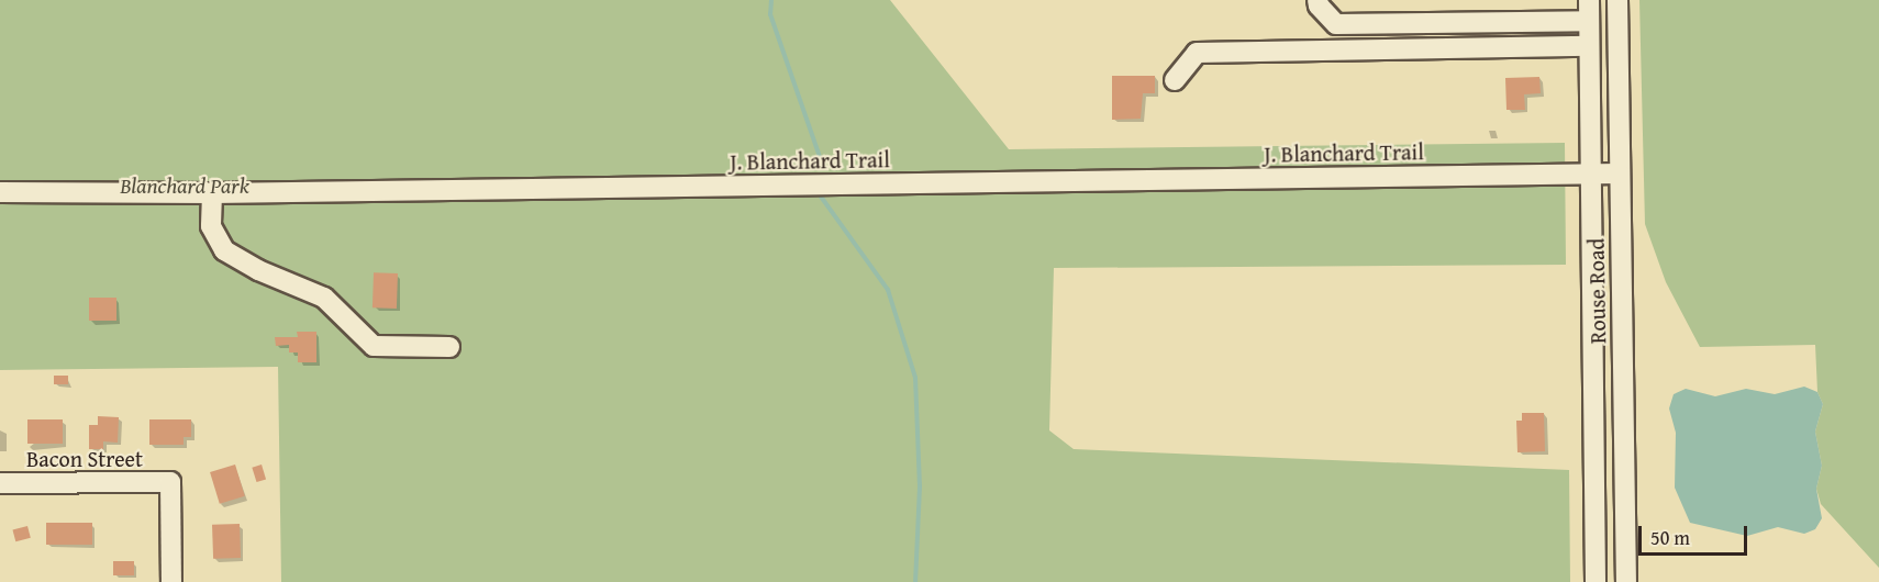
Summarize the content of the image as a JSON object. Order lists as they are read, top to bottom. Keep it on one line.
{"streets":{"street":["J. Blanchard Trail","Rouse Road","Bacon Street"]},"crossings":[["J. Blanchard Trail","Rouse Road"]],"parks":["Blanchard Park"],"scale_bar":"50 m"}
